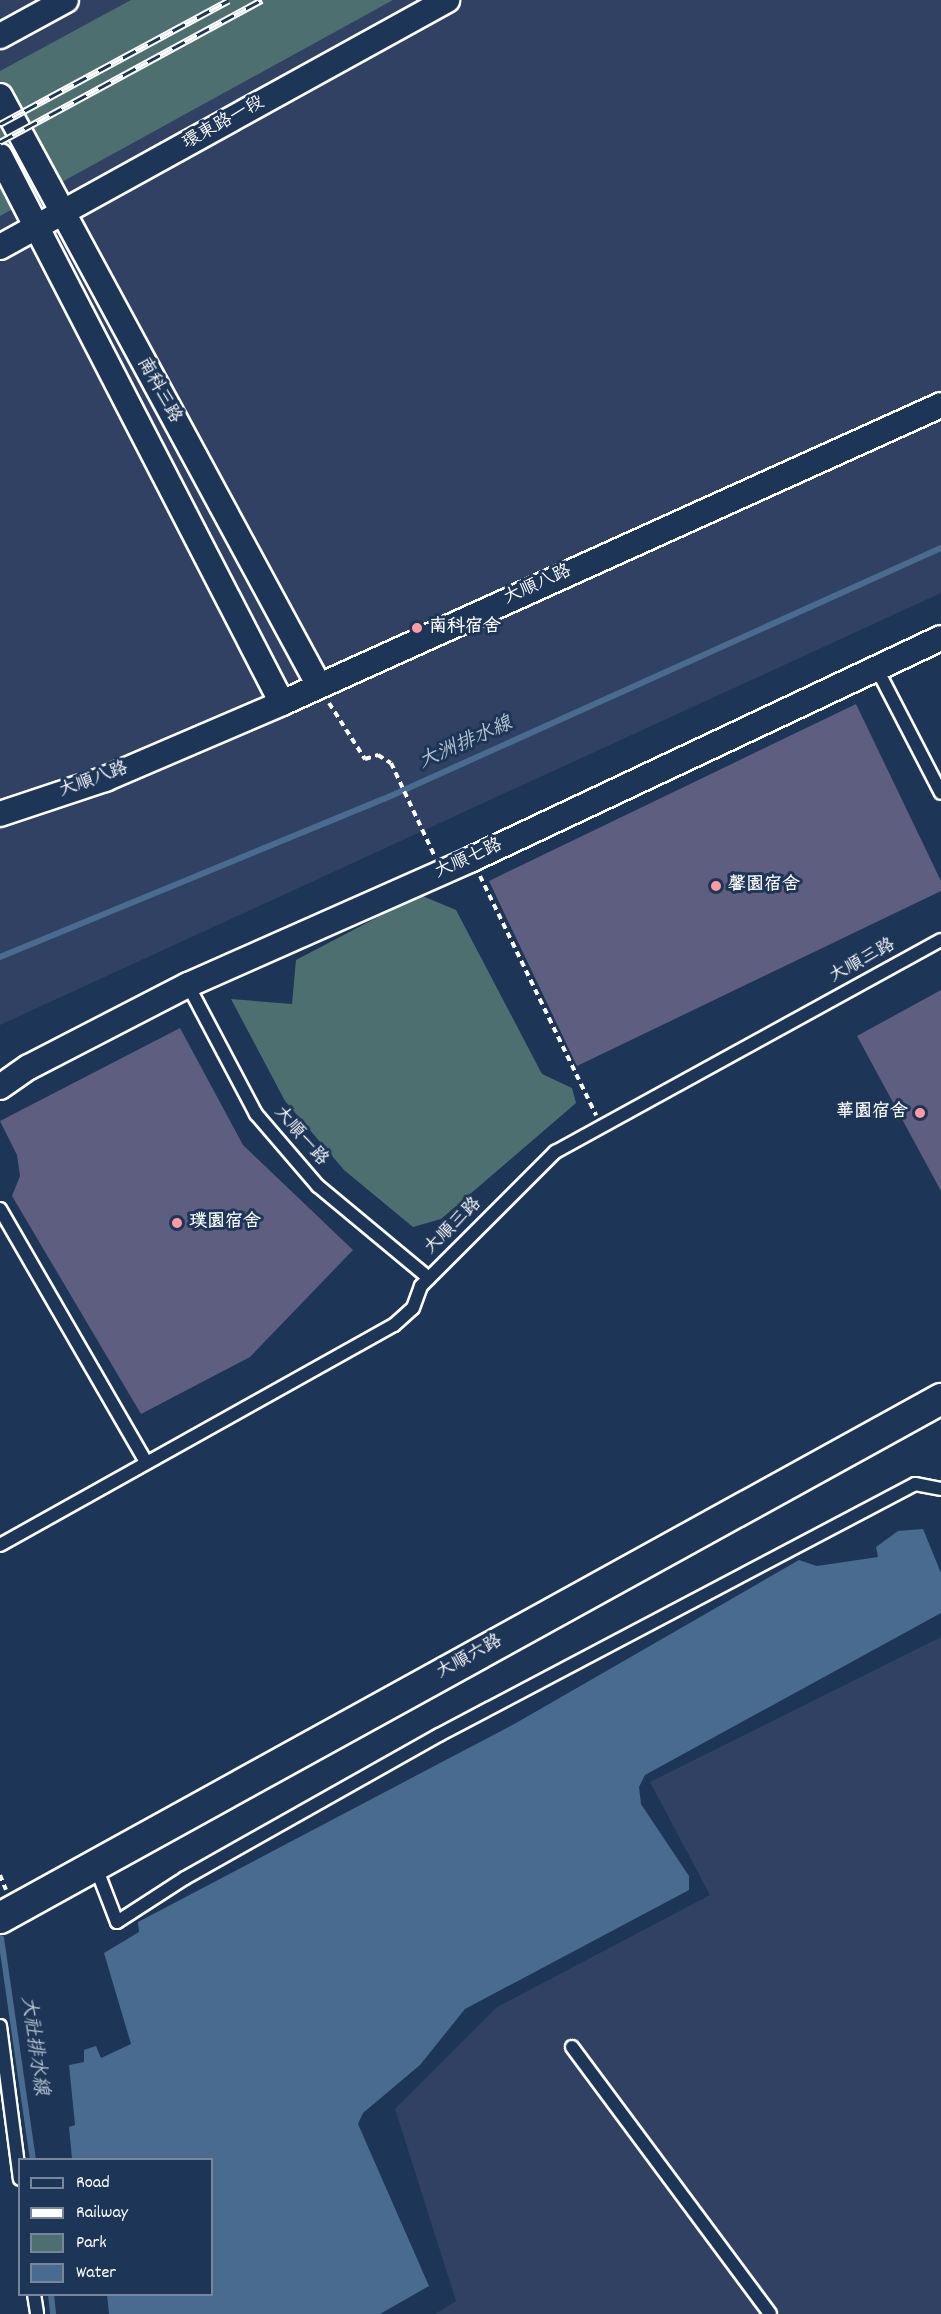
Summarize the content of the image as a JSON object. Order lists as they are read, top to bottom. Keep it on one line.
{"streets":{"street":["環東路一段","南科三路","大順八路","大順七路","大順六路"],"lane":["大順三路","大順一路"]},"crossings":[["環東路一段","南科三路"],["南科三路","大順八路"],["大順七路","大順一路"],["大順三路","大順一路"]],"water":["大洲排水線","大社排水線"],"places":["南科宿舍","馨園宿舍","華園宿舍","璞園宿舍"],"legend":["Road","Railway","Park","Water"]}
